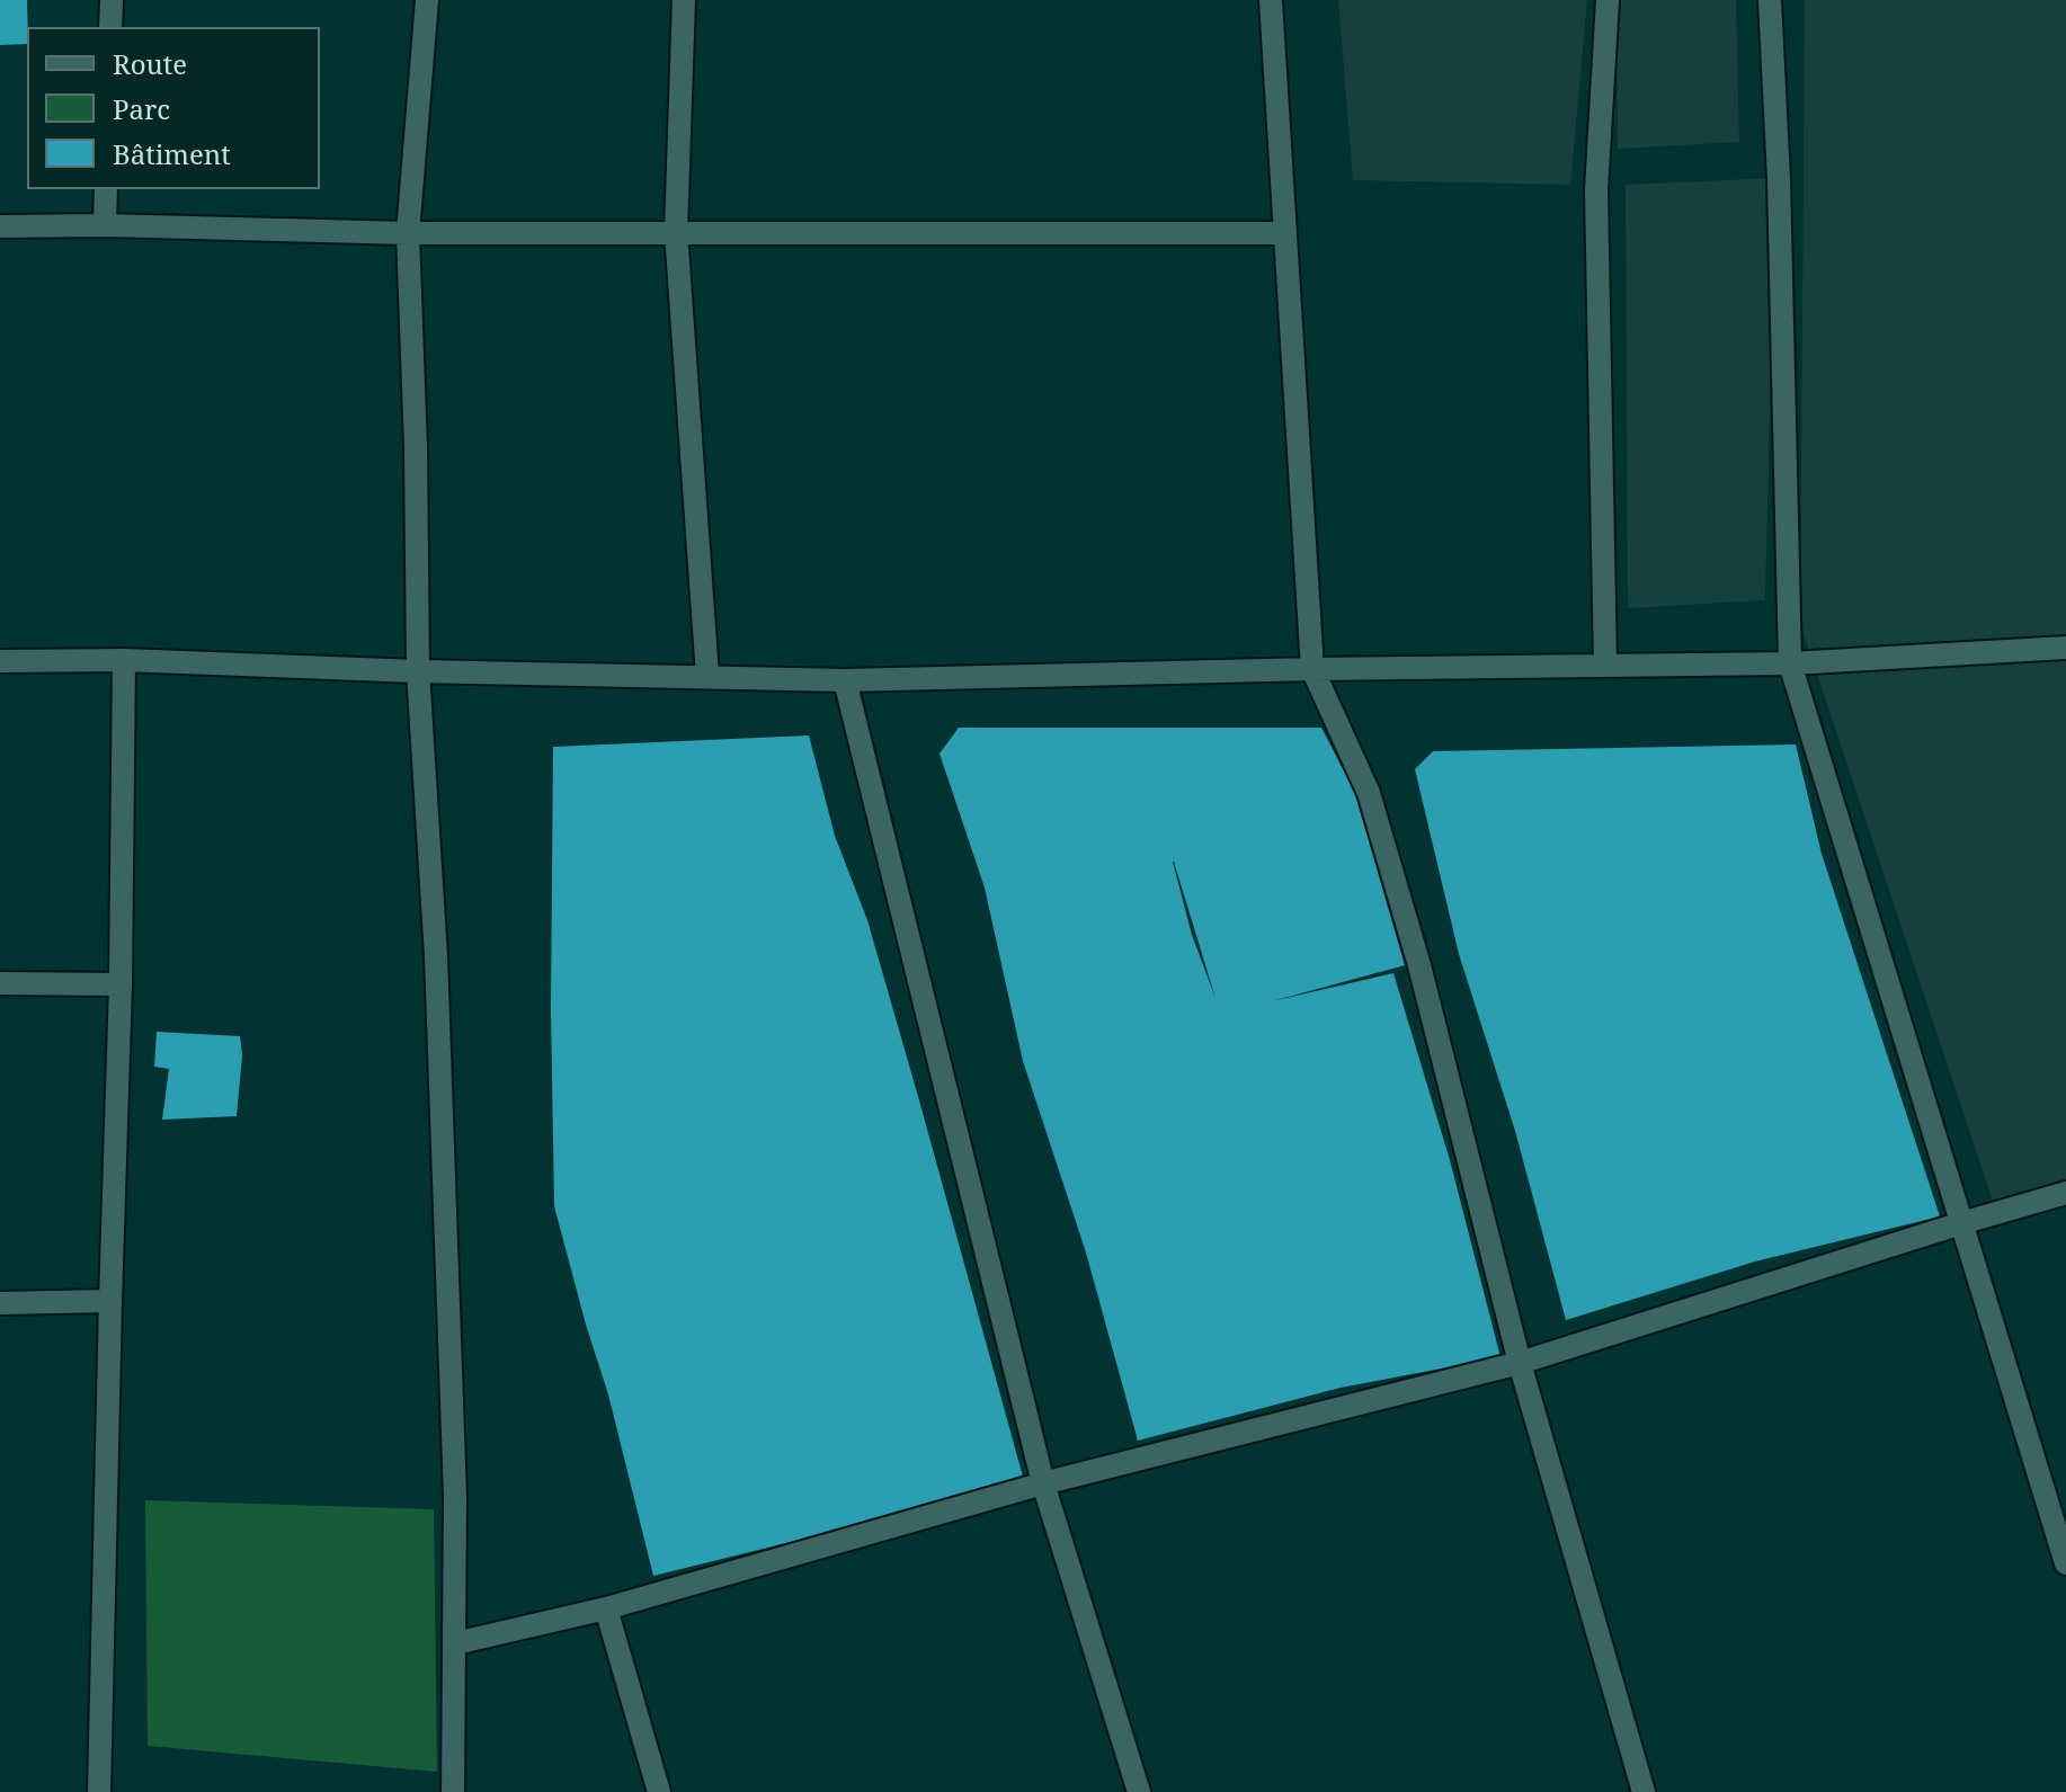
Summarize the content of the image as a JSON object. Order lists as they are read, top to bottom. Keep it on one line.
{"legend":["Route","Parc","Bâtiment"]}
